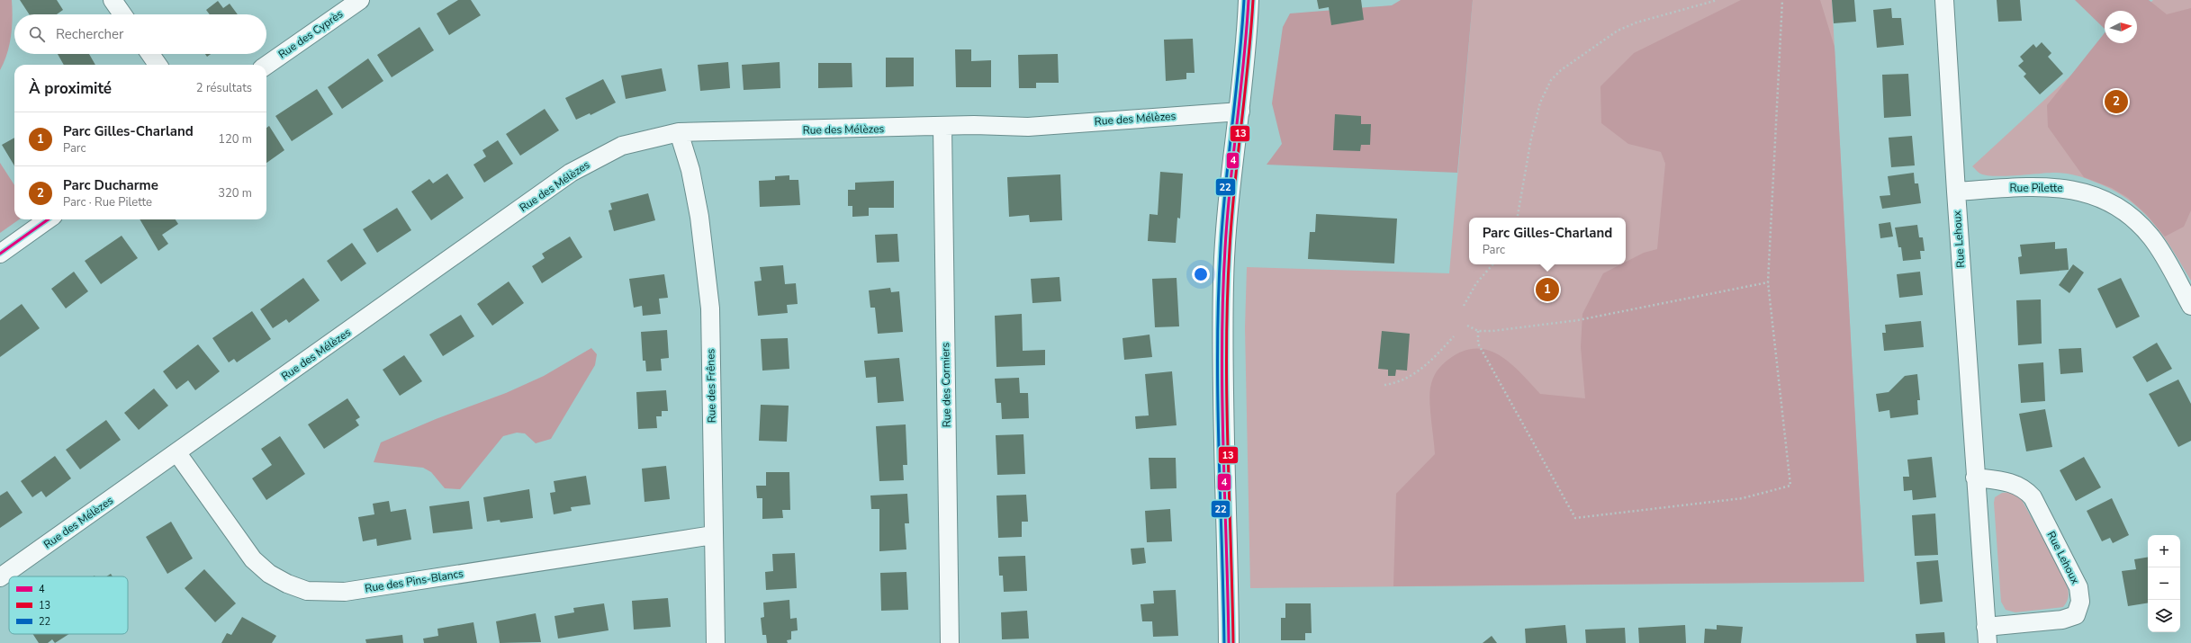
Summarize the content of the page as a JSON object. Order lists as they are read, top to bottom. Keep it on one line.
{"streets":{"street":["Rue des Cyprès","Rue des Mélèzes","Rue Pilette","Rue Lehoux","Rue des Cormiers","Rue des Frênes","Rue des Pins-Blancs"]},"crossings":[["Rue des Mélèzes","Rue des Cormiers"],["Rue des Mélèzes","Rue des Frênes"],["Rue des Mélèzes","Rue des Pins-Blancs"],["Rue Pilette","Rue Lehoux"],["Rue des Frênes","Rue des Pins-Blancs"]],"lines":["transit line 4","transit line 13","transit line 22"],"legend":["4","13","22"],"north":"right","page":{"search":"Rechercher","heading":["À proximité","2 résultats"],"pins":["2","1"],"list":[{"mark":"1","name":"Parc Gilles-Charland","note":"Parc","value":"120 m"},{"mark":"2","name":"Parc Ducharme","note":"Parc · Rue Pilette","value":"320 m"}],"popup":["Parc Gilles-Charland","Parc"],"map_buttons":["+","−"]}}
